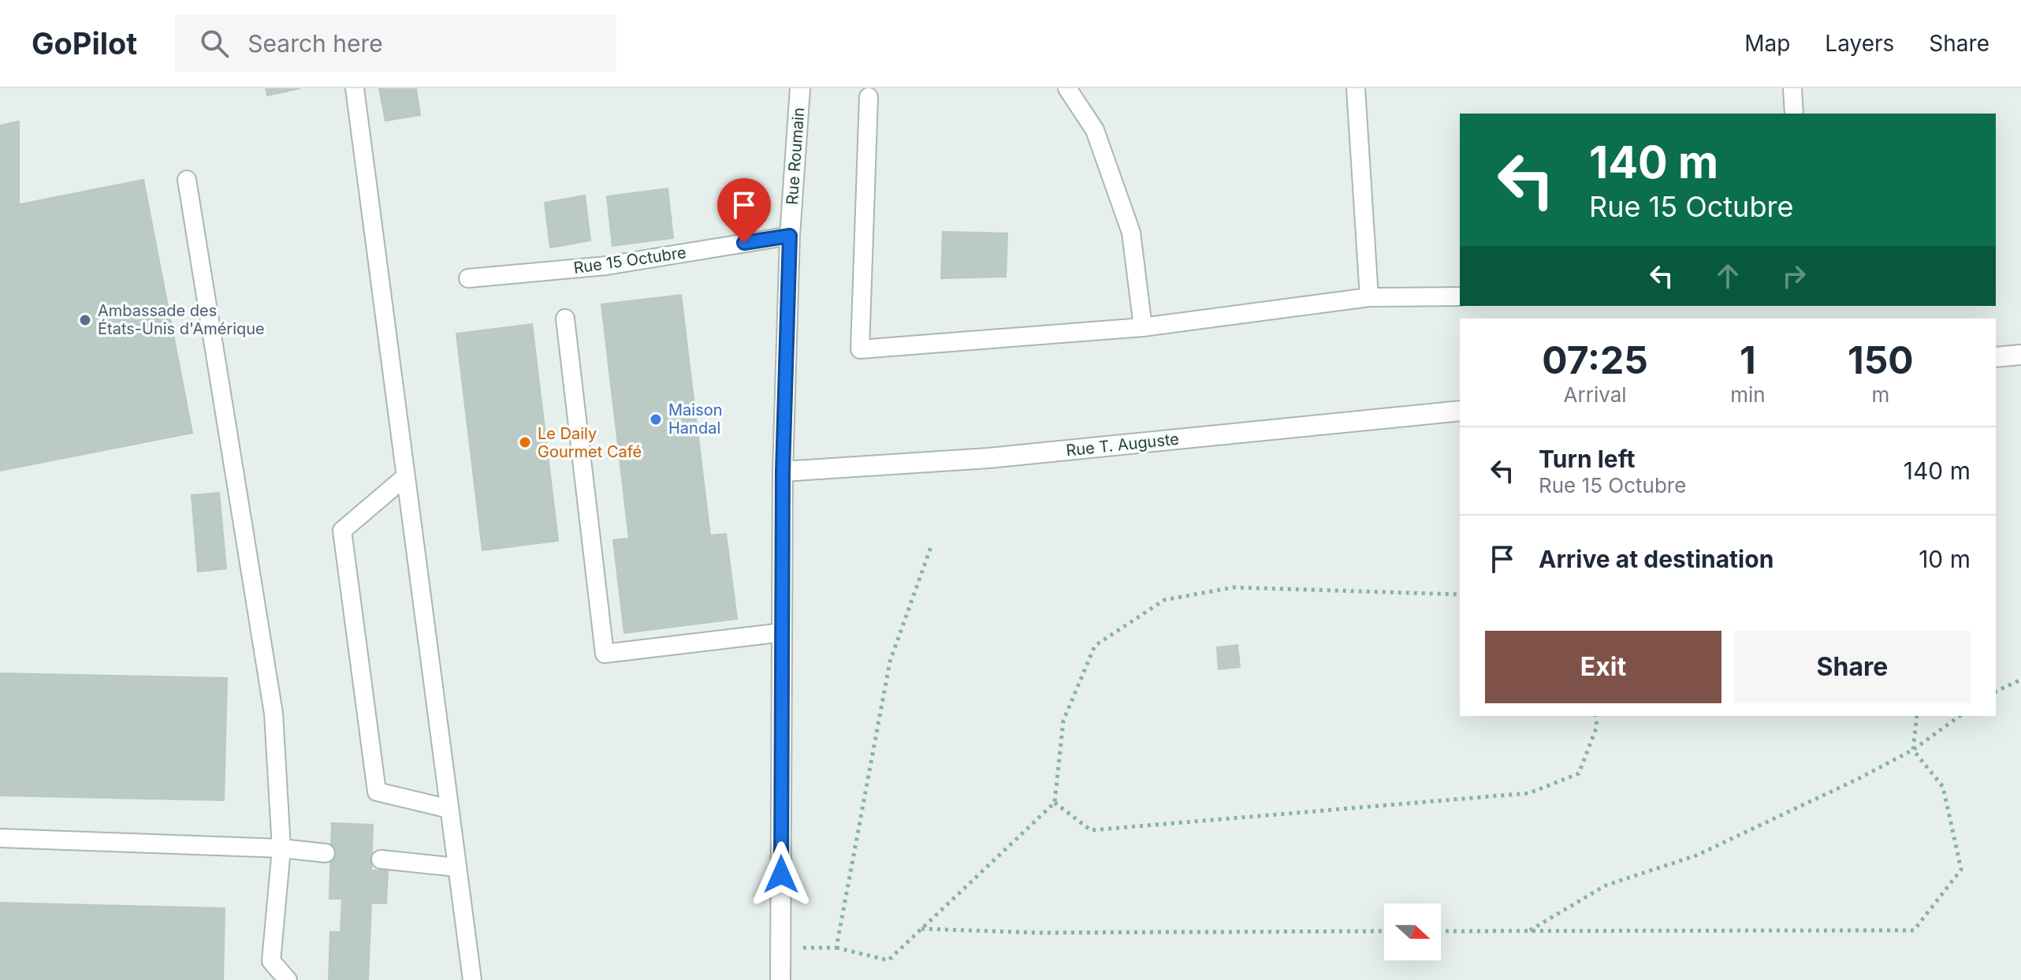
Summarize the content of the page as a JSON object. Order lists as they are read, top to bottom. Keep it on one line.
{"streets":{"street":["Rue Roumain","Rue T. Auguste"],"lane":["Rue 15 Octubre"]},"crossings":[["Rue Roumain","Rue 15 Octubre"],["Rue Roumain","Rue T. Auguste"]],"places":["Ambassade des États-Unis d'Amérique","Maison Handal","Le Daily Gourmet Café"],"north":"right","page":{"header":"GoPilot","search":"Search here","nav":["Map","Layers","Share"],"turn":["140 m","Rue 15 Octubre"],"eta":["07:25","Arrival","1","min","150","m"],"list":[{"name":"Turn left","note":"Rue 15 Octubre","value":"140 m"},{"name":"Arrive at destination","value":"10 m"}],"buttons":["Exit","Share"]}}
